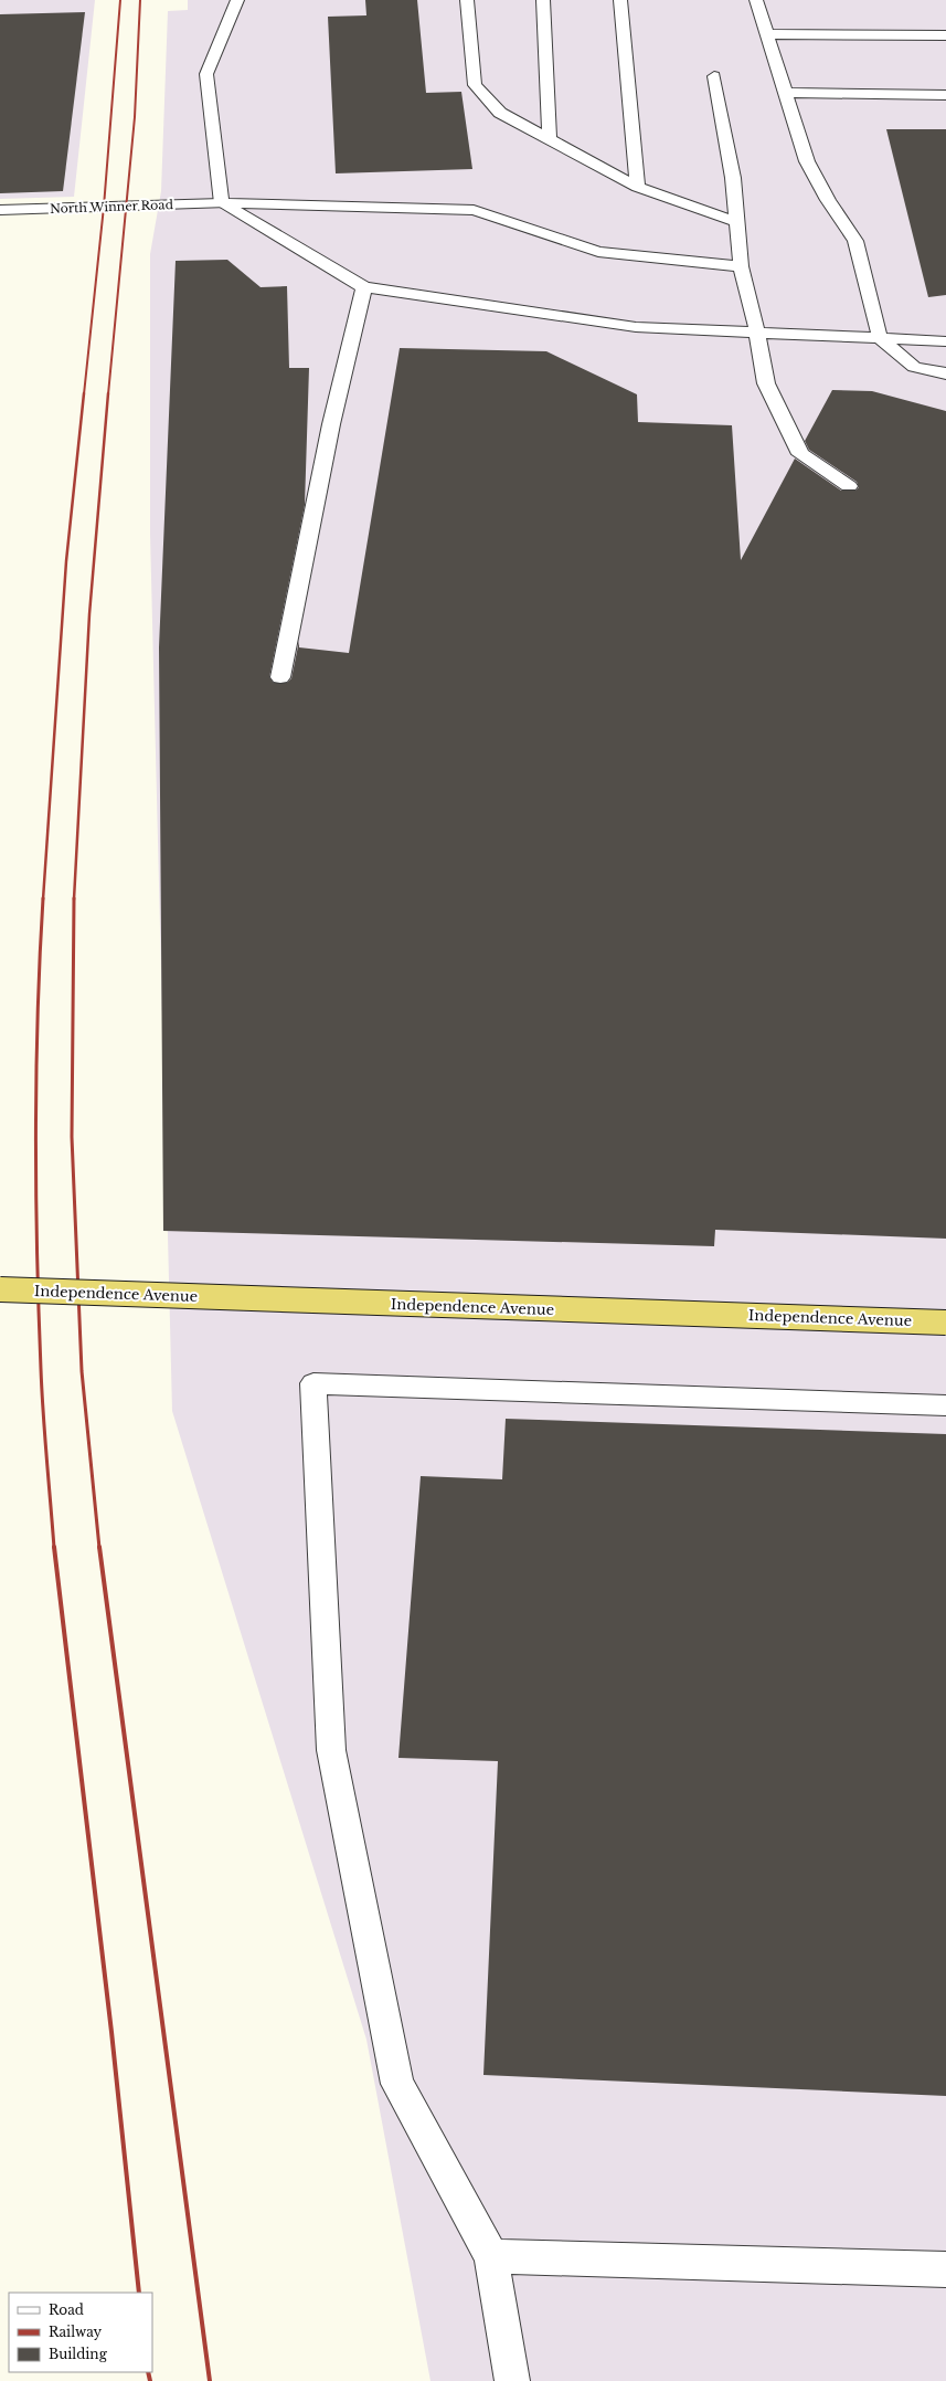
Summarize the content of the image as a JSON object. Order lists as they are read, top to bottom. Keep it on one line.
{"streets":{"main road":["Independence Avenue"],"street":["North Winner Road"]},"legend":["Road","Railway","Building"]}
